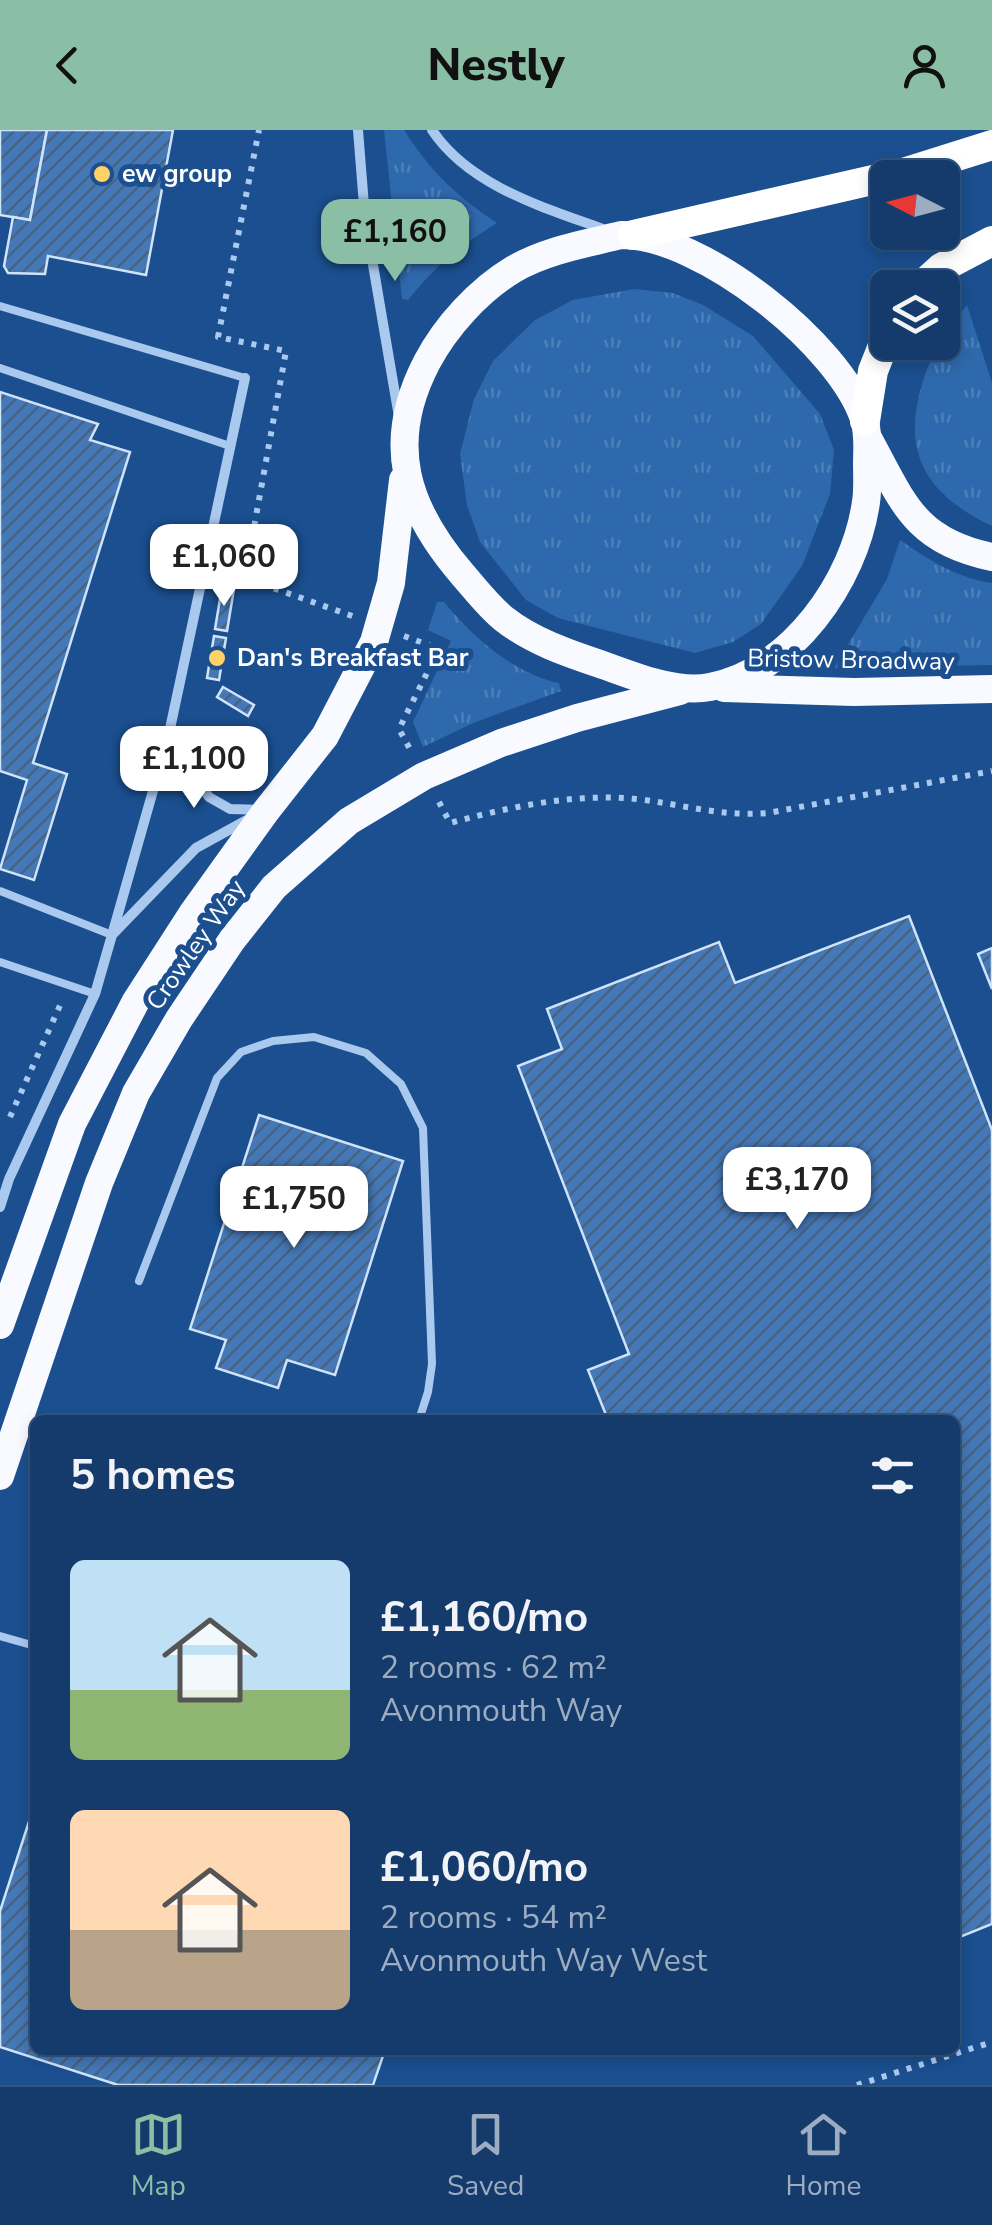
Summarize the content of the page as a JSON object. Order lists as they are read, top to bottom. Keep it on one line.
{"streets":{"highway":["Bristow Broadway","Crowley Way"]},"crossings":[["Bristow Broadway","Crowley Way"]],"places":["ew group","Dan's Breakfast Bar"],"north":"left","page":{"header":"Nestly","price":["£1,160","£1,060","£1,100","£3,170","£1,750"],"heading":"5 homes","list":[{"name":"£1,160/mo","note":"2 rooms · 62 m² · Avonmouth Way"},{"name":"£1,060/mo","note":"2 rooms · 54 m² · Avonmouth Way West"}],"tabs":["Map","Saved","Home"]}}
